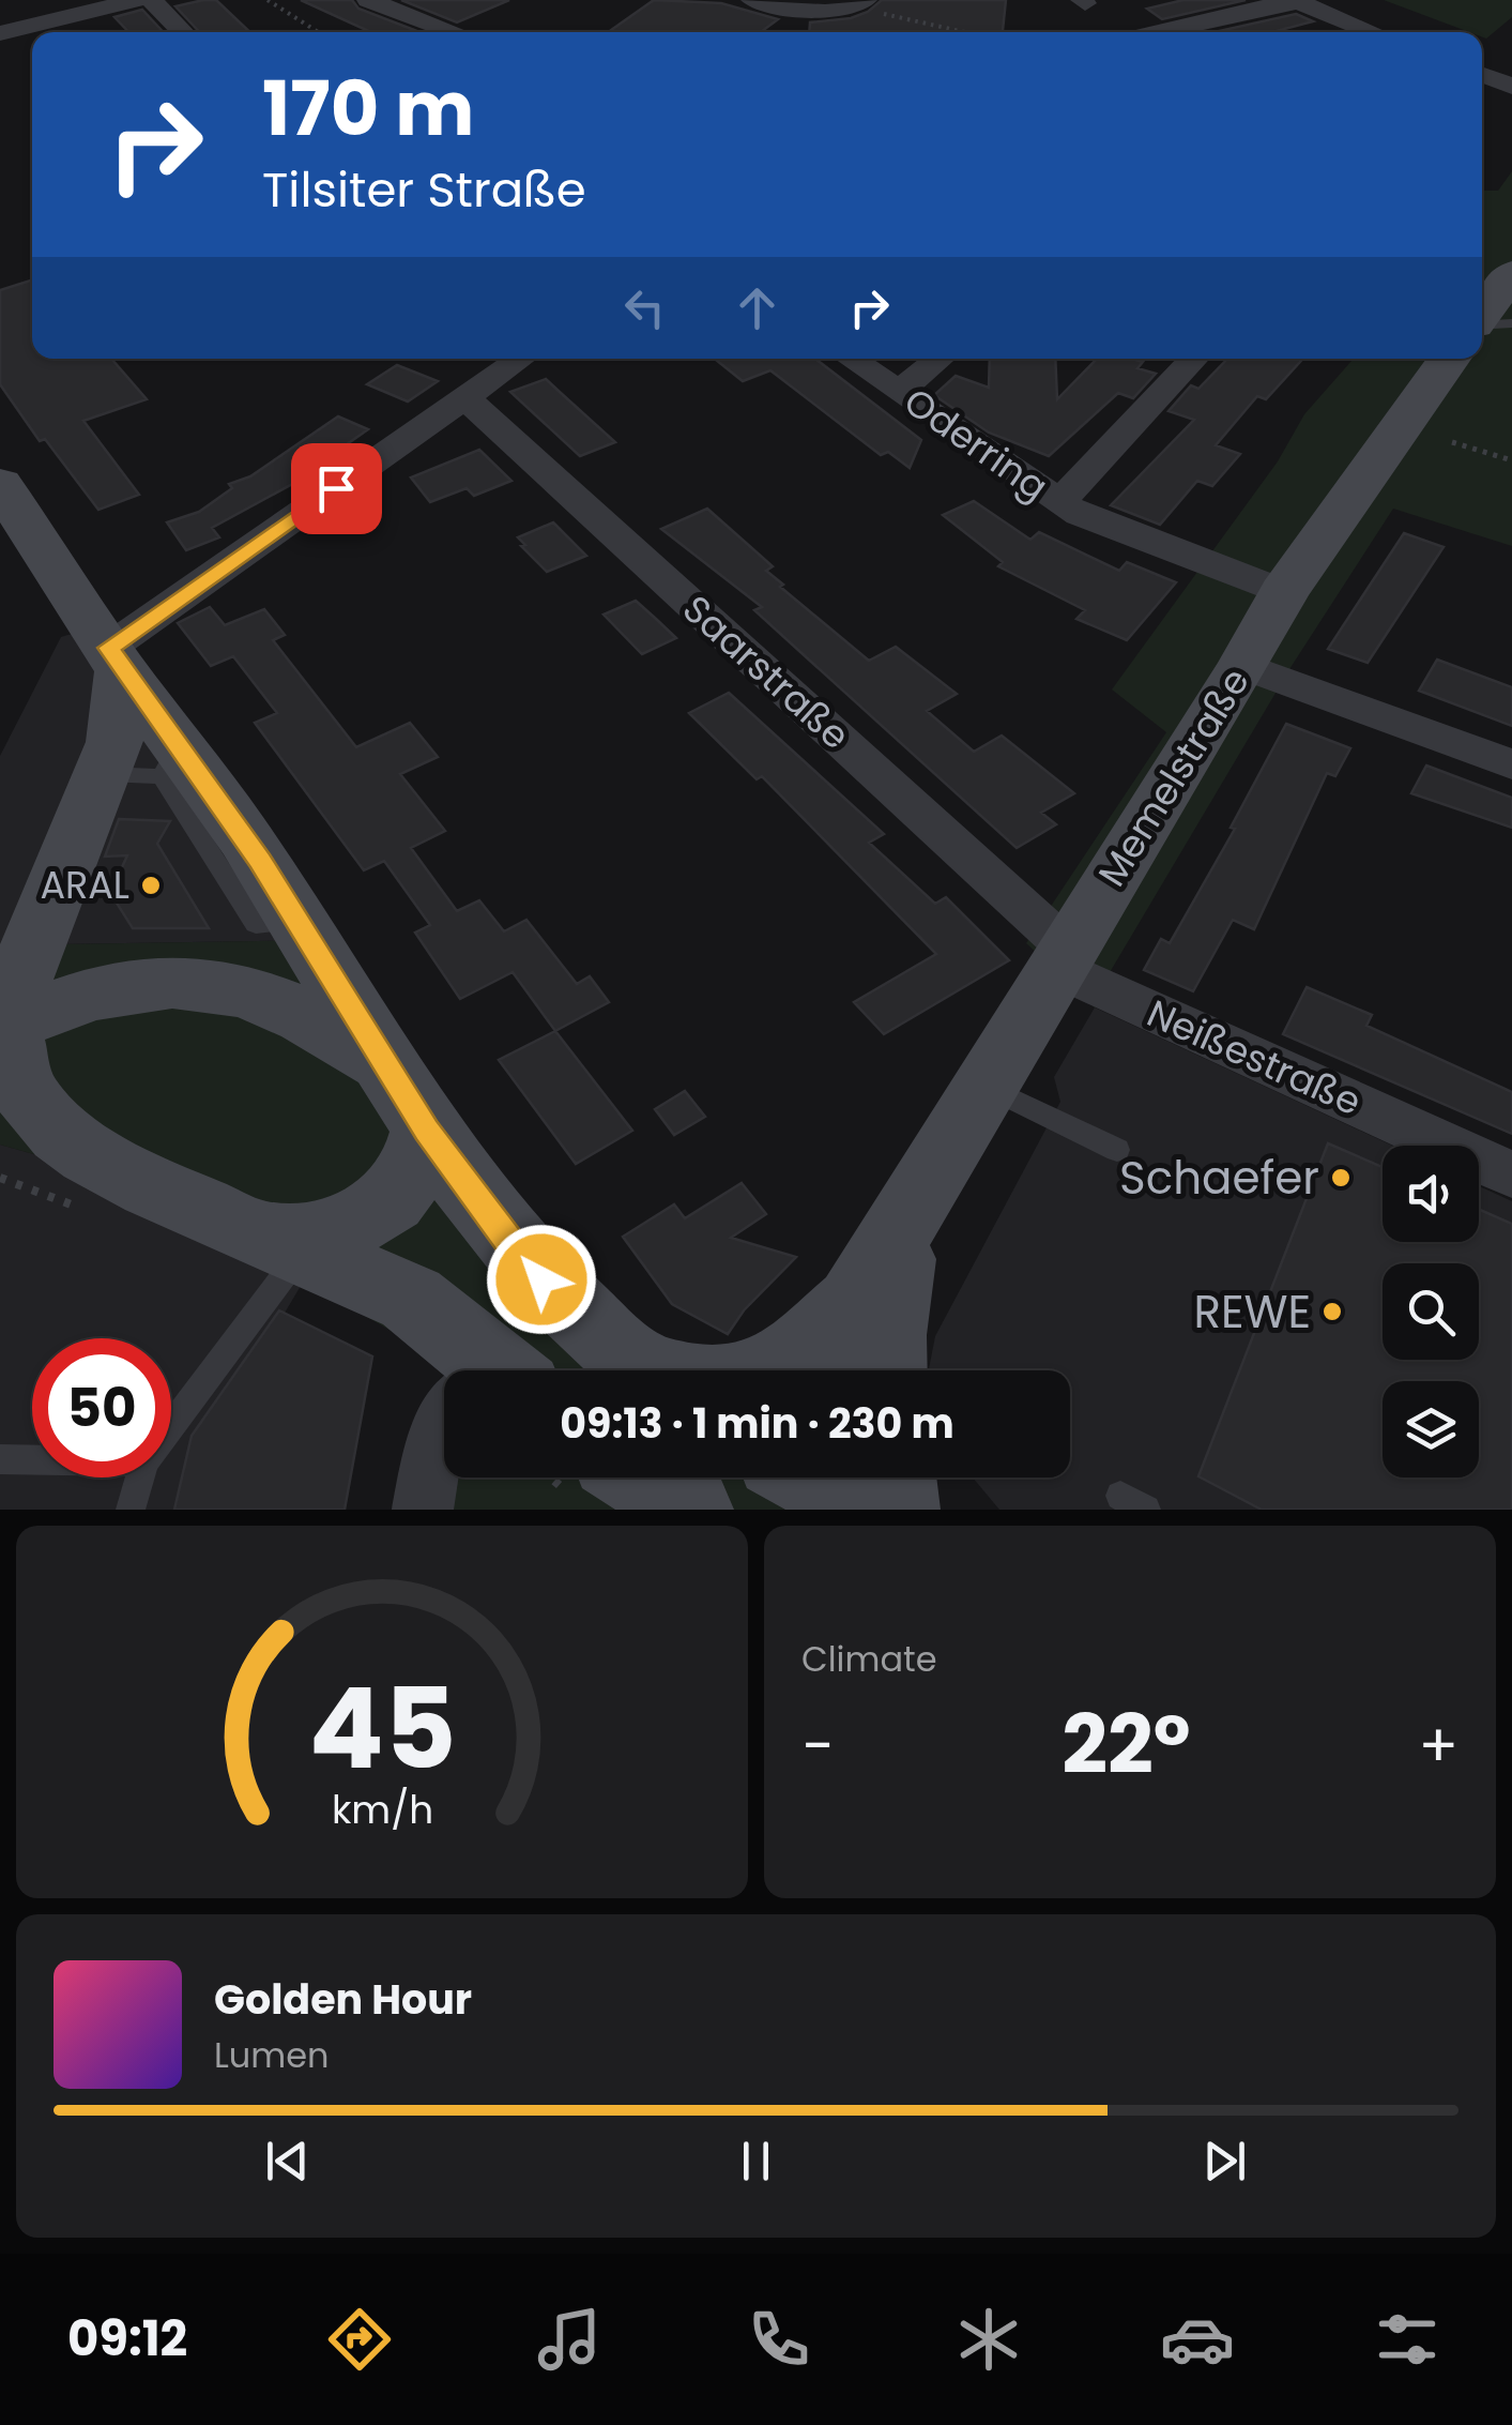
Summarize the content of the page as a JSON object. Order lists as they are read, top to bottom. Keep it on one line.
{"streets":{"main road":["Memelstraße"],"street":["Oderring","Saarstraße","Neißestraße"]},"crossings":[["Oderring","Memelstraße"],["Saarstraße","Memelstraße"],["Saarstraße","Neißestraße"],["Memelstraße","Neißestraße"]],"places":["ARAL","Schaefer","REWE"],"page":{"turn":["170 m","Tilsiter Straße"],"limit":"50","trip":"09:13 · 1 min · 230 m","tile":"Climate","heat":["−","22°","+"],"song":["Golden Hour","Lumen"],"tabs":"09:12","gauge":["45","km/h"]}}
